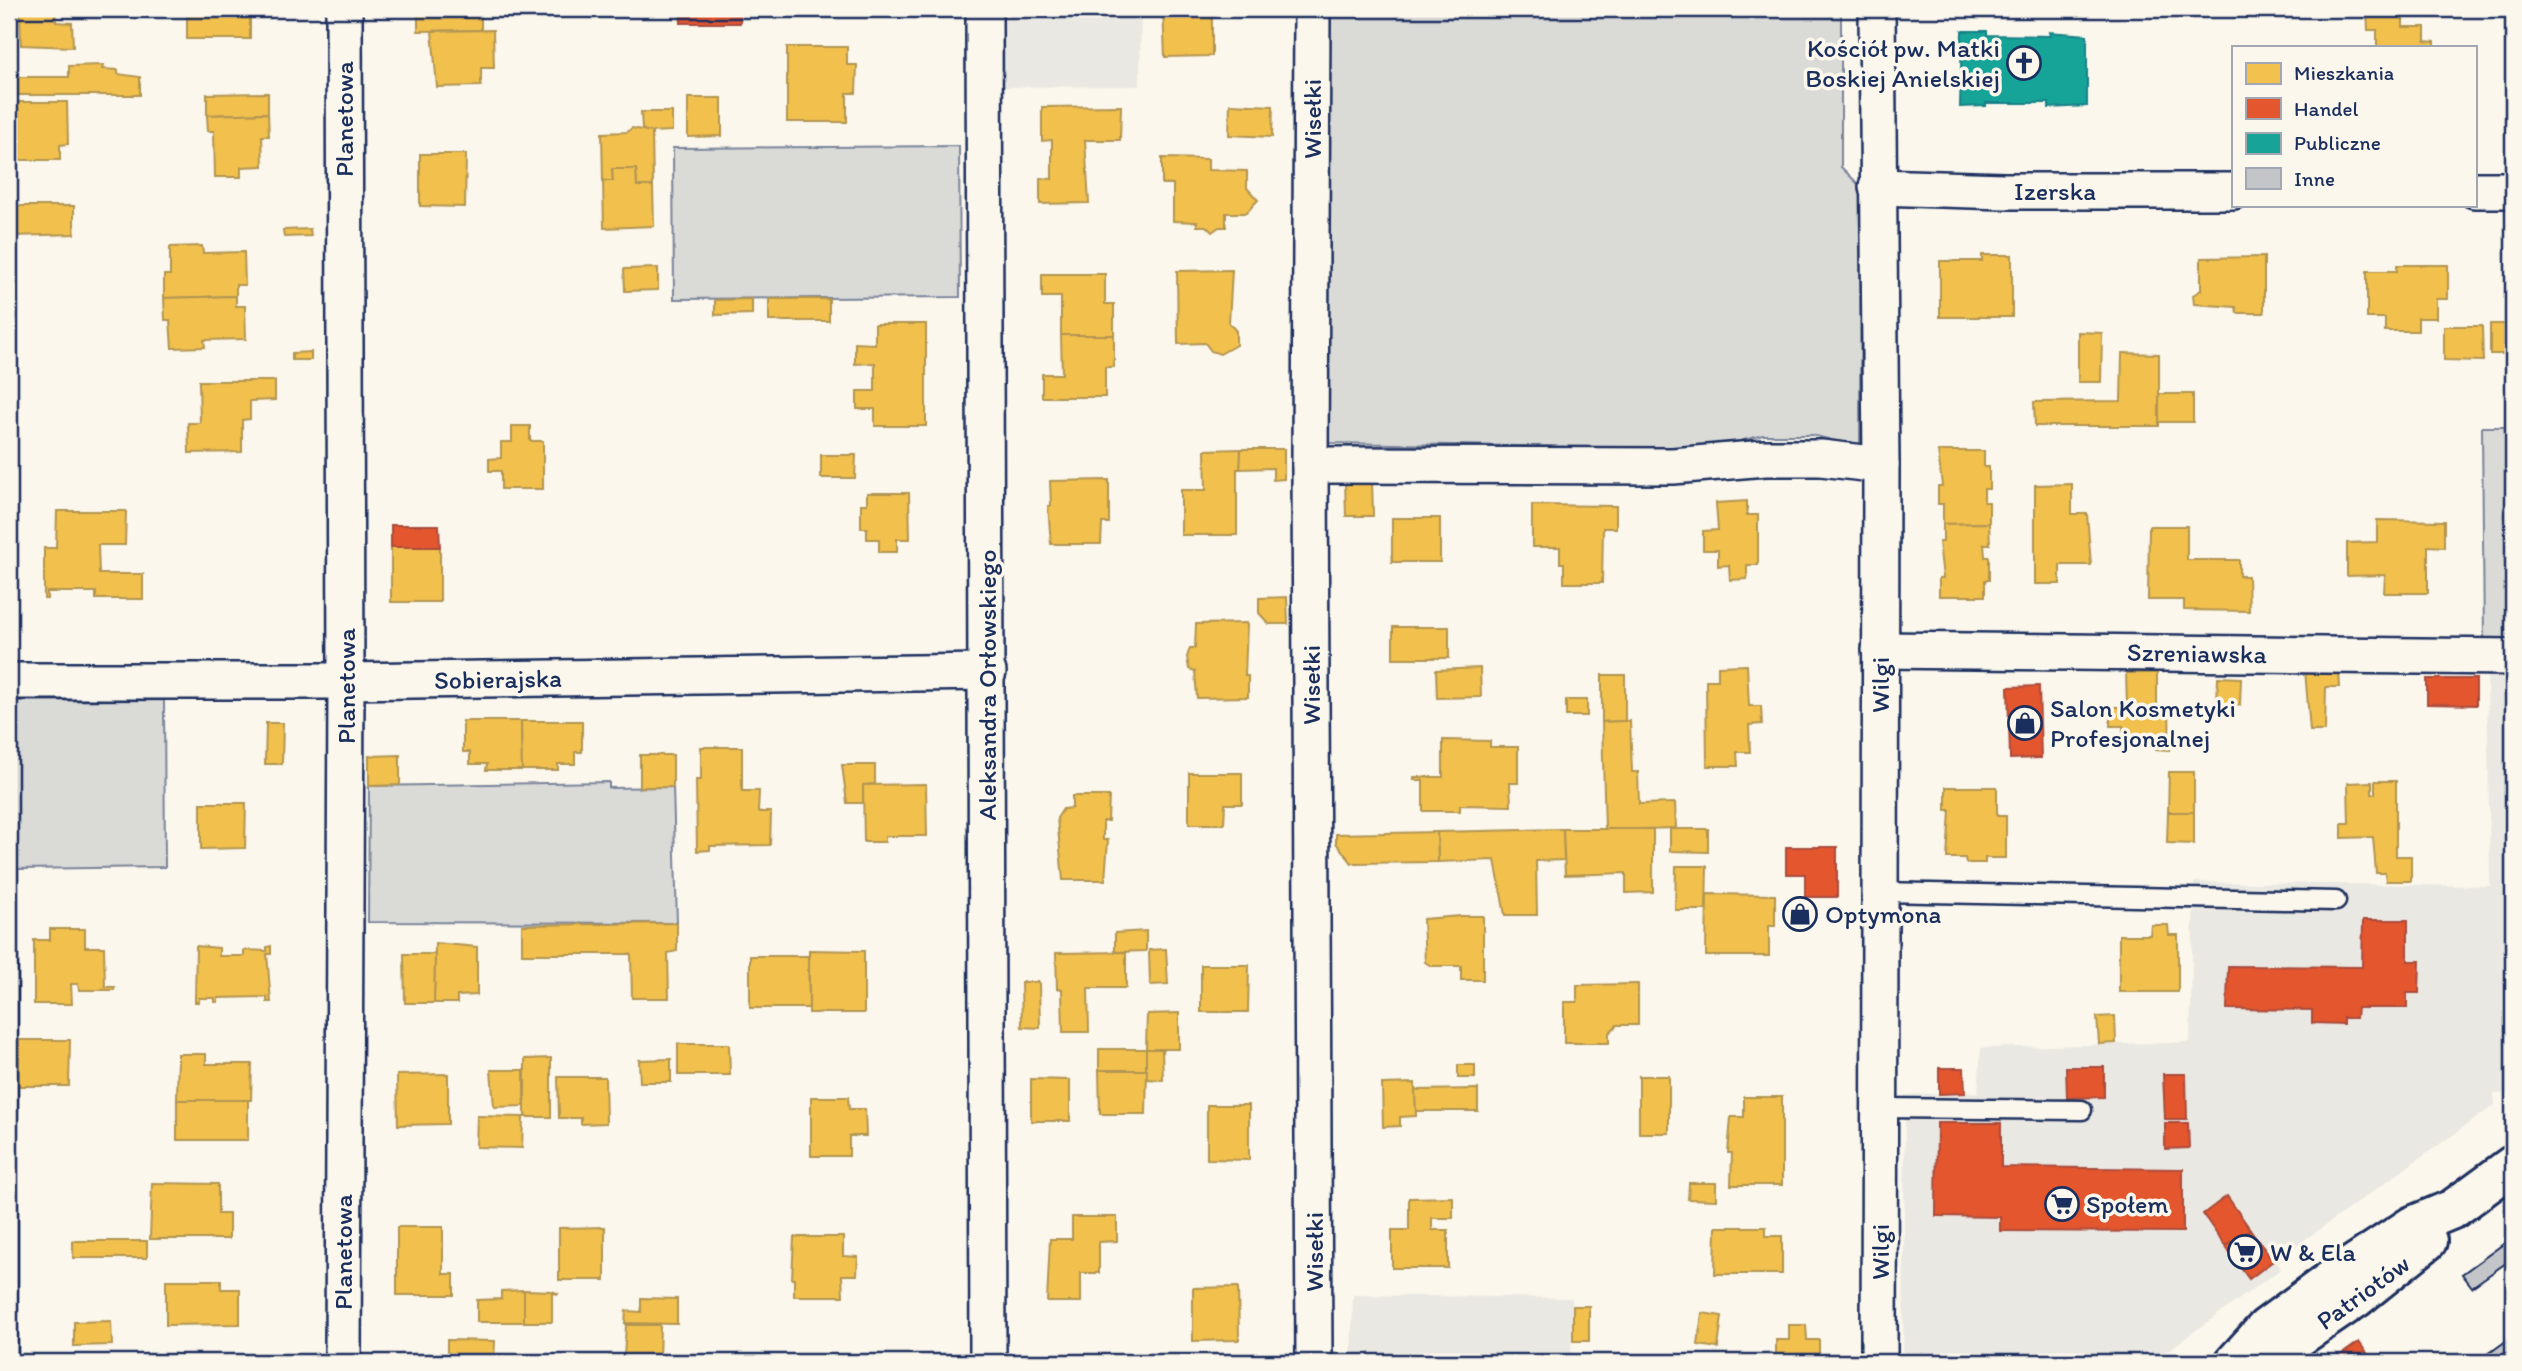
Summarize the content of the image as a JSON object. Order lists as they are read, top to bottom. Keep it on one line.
{"streets":{"main road":["Patriotów"],"street":["Planetowa","Wisełki","Izerska","Szreniawska","Sobierajska","Aleksandra Orłowskiego","Wilgi"]},"crossings":[["Planetowa","Sobierajska"],["Izerska","Wilgi"],["Szreniawska","Wilgi"],["Sobierajska","Aleksandra Orłowskiego"]],"places":{"church":["Kościół pw. Matki Boskiej Anielskiej"],"shop":["Salon Kosmetyki Profesjonalnej","Optymona"],"supermarket":["Społem","W & Ela"]},"legend":["Mieszkania","Handel","Publiczne","Inne"]}
